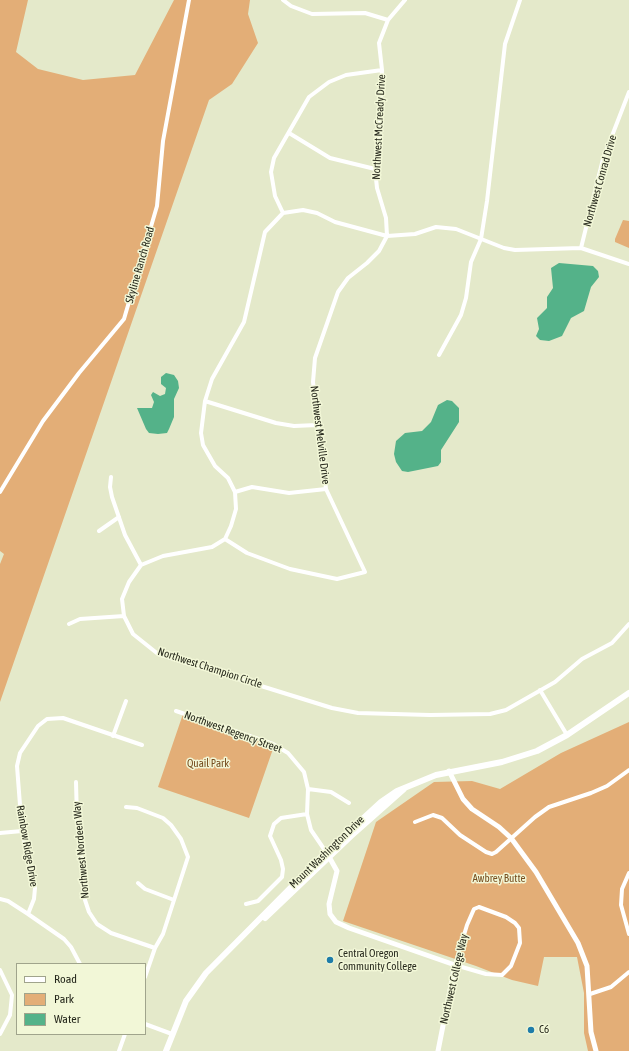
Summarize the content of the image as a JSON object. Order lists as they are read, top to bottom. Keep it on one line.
{"streets":{"main road":["Mount Washington Drive"],"street":["Northwest McCready Drive","Northwest Conrad Drive","Skyline Ranch Road","Northwest Melville Drive","Northwest Champion Circle","Northwest Regency Street","Rainbow Ridge Drive","Northwest Nordeen Way","Northwest College Way"]},"crossings":[["Northwest McCready Drive","Northwest Melville Drive"],["Northwest Regency Street","Mount Washington Drive"],["Northwest Regency Street","Northwest College Way"]],"parks":["Quail Park","Awbrey Butte"],"places":["Central Oregon Community College","C6"],"legend":["Road","Park","Water"]}
